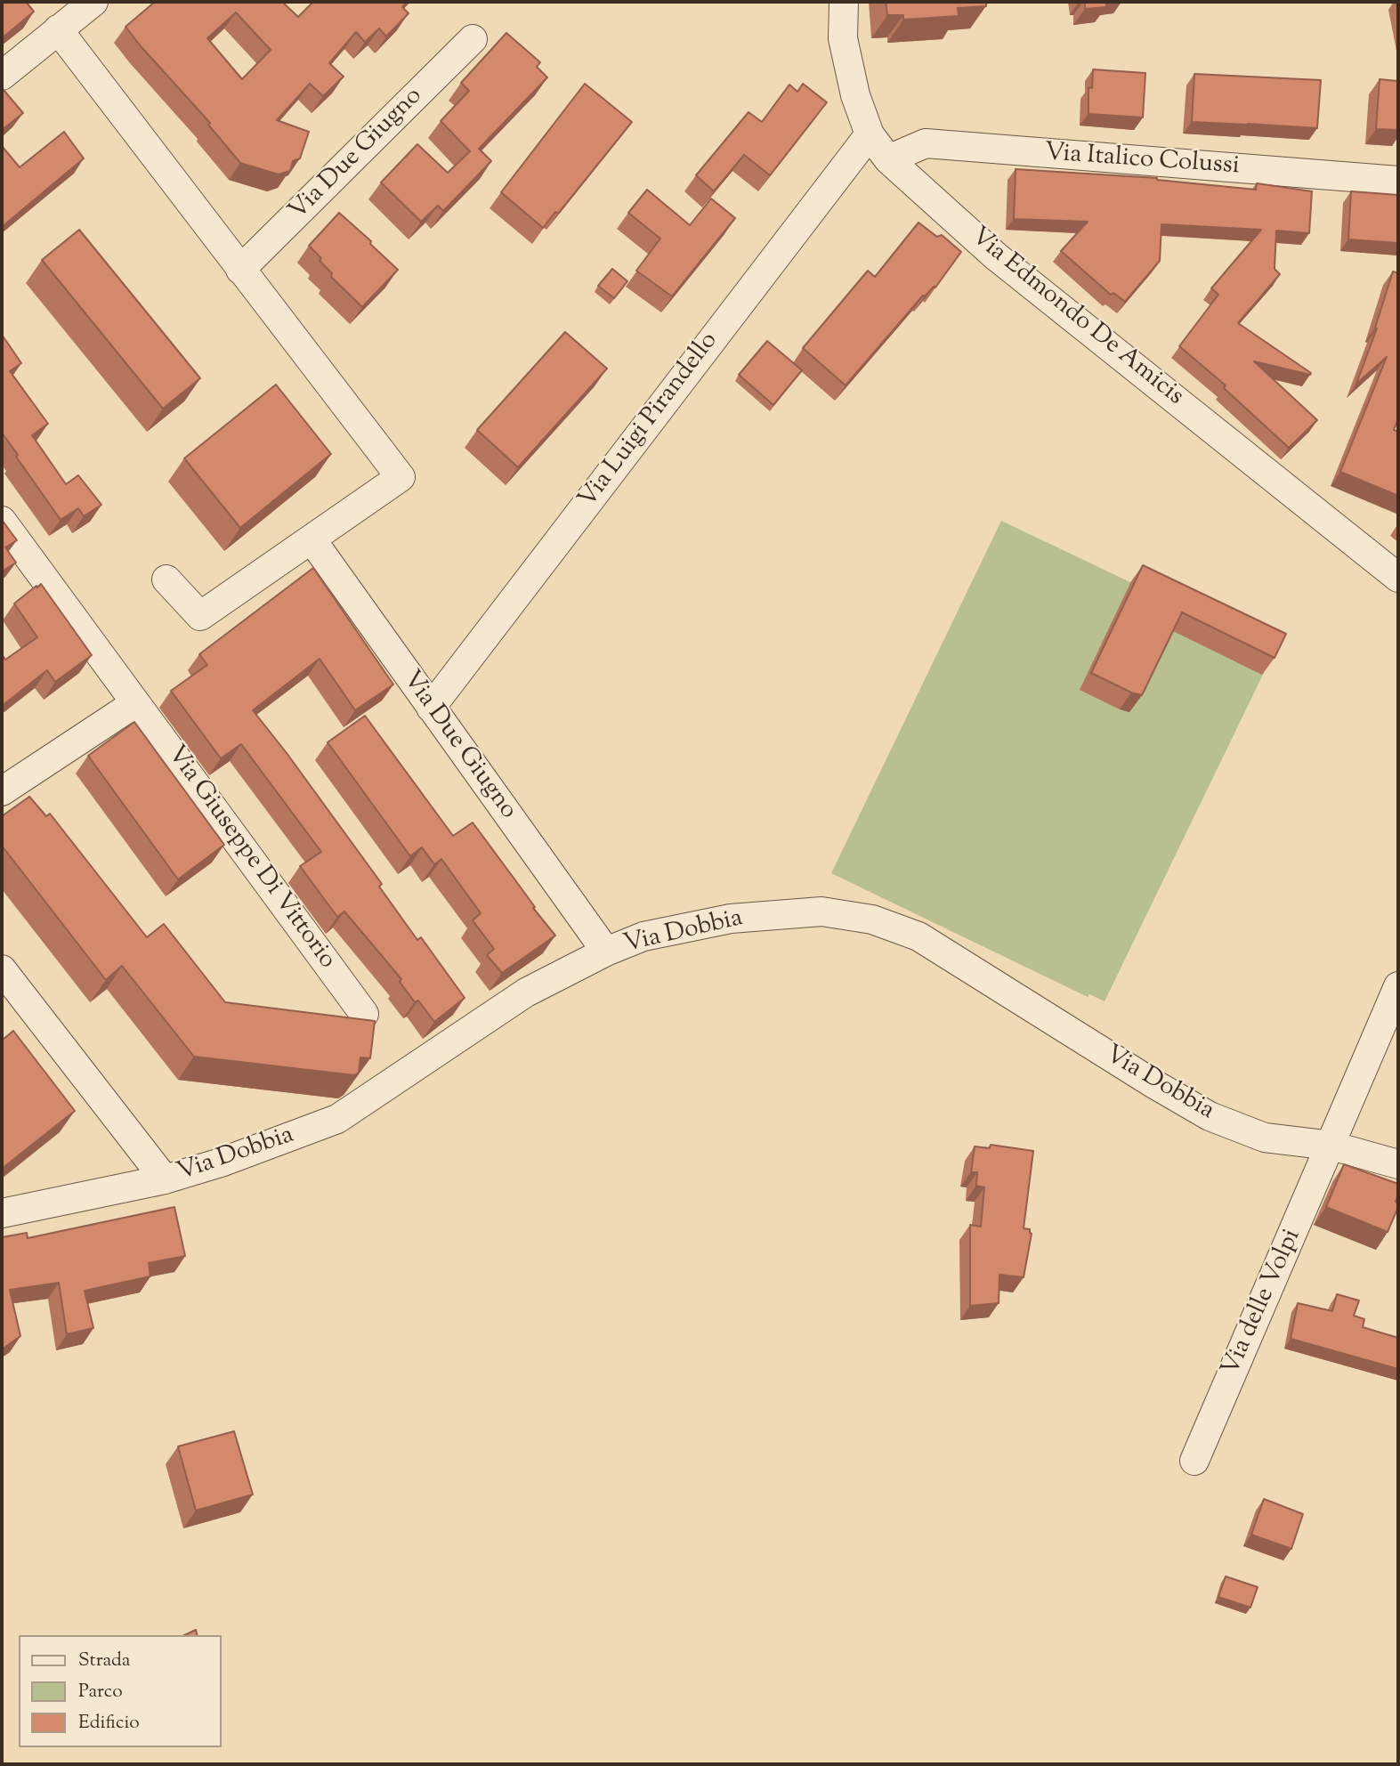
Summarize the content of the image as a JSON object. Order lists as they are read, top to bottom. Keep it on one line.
{"streets":{"street":["Via Due Giugno","Via Italico Colussi","Via Edmondo De Amicis","Via Luigi Pirandello","Via Giuseppe Di Vittorio","Via Dobbia","Via delle Volpi"]},"crossings":[["Via Due Giugno","Via Luigi Pirandello"],["Via Due Giugno","Via Dobbia"],["Via Italico Colussi","Via Edmondo De Amicis"],["Via Edmondo De Amicis","Via Luigi Pirandello"],["Via Dobbia","Via delle Volpi"]],"legend":["Strada","Parco","Edificio"]}
